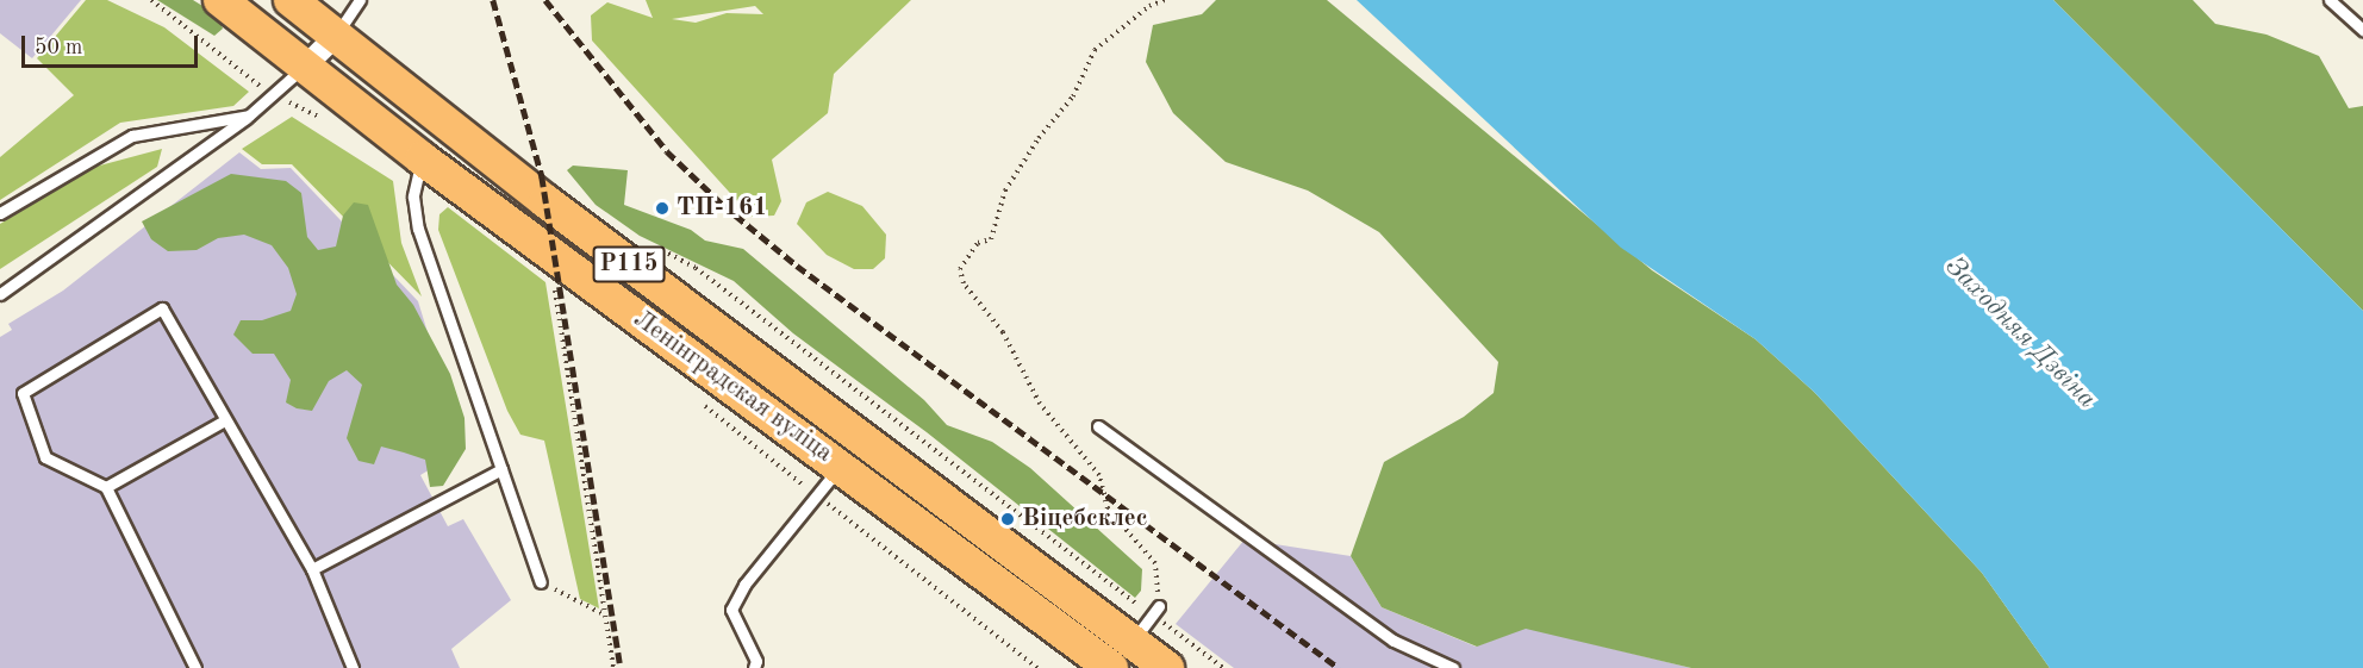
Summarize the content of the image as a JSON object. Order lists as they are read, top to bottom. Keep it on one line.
{"streets":{"main road":["Р115","Ленінградская вуліца"]},"water":["Заходняя Дзвіна"],"places":["ТП-161","Віцебсклес"],"scale_bar":"50 m"}
